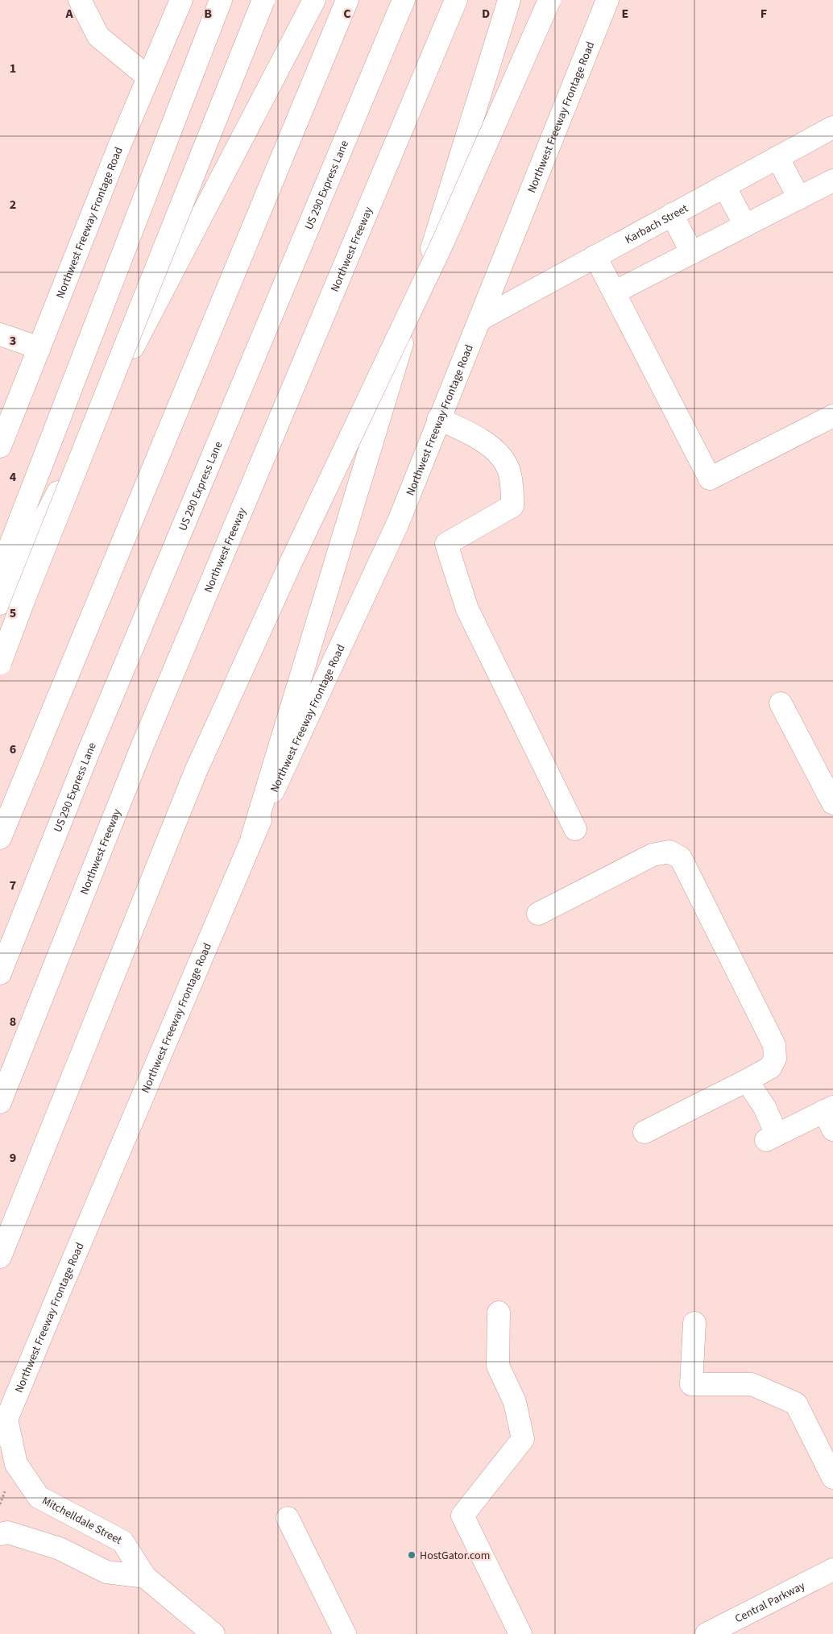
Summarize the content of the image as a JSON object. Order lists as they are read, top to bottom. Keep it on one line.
{"streets":{"main road":["Northwest Freeway Frontage Road","US 290 Express Lane","Karbach Street","Northwest Freeway","Mitchelldale Street","Central Parkway"]},"crossings":[["Northwest Freeway Frontage Road","Karbach Street"],["Northwest Freeway Frontage Road","Mitchelldale Street"]],"places":["HostGator.com"],"grid":{"columns":["A","B","C","D","E","F"],"rows":["1","2","3","4","5","6","7","8","9"]}}
